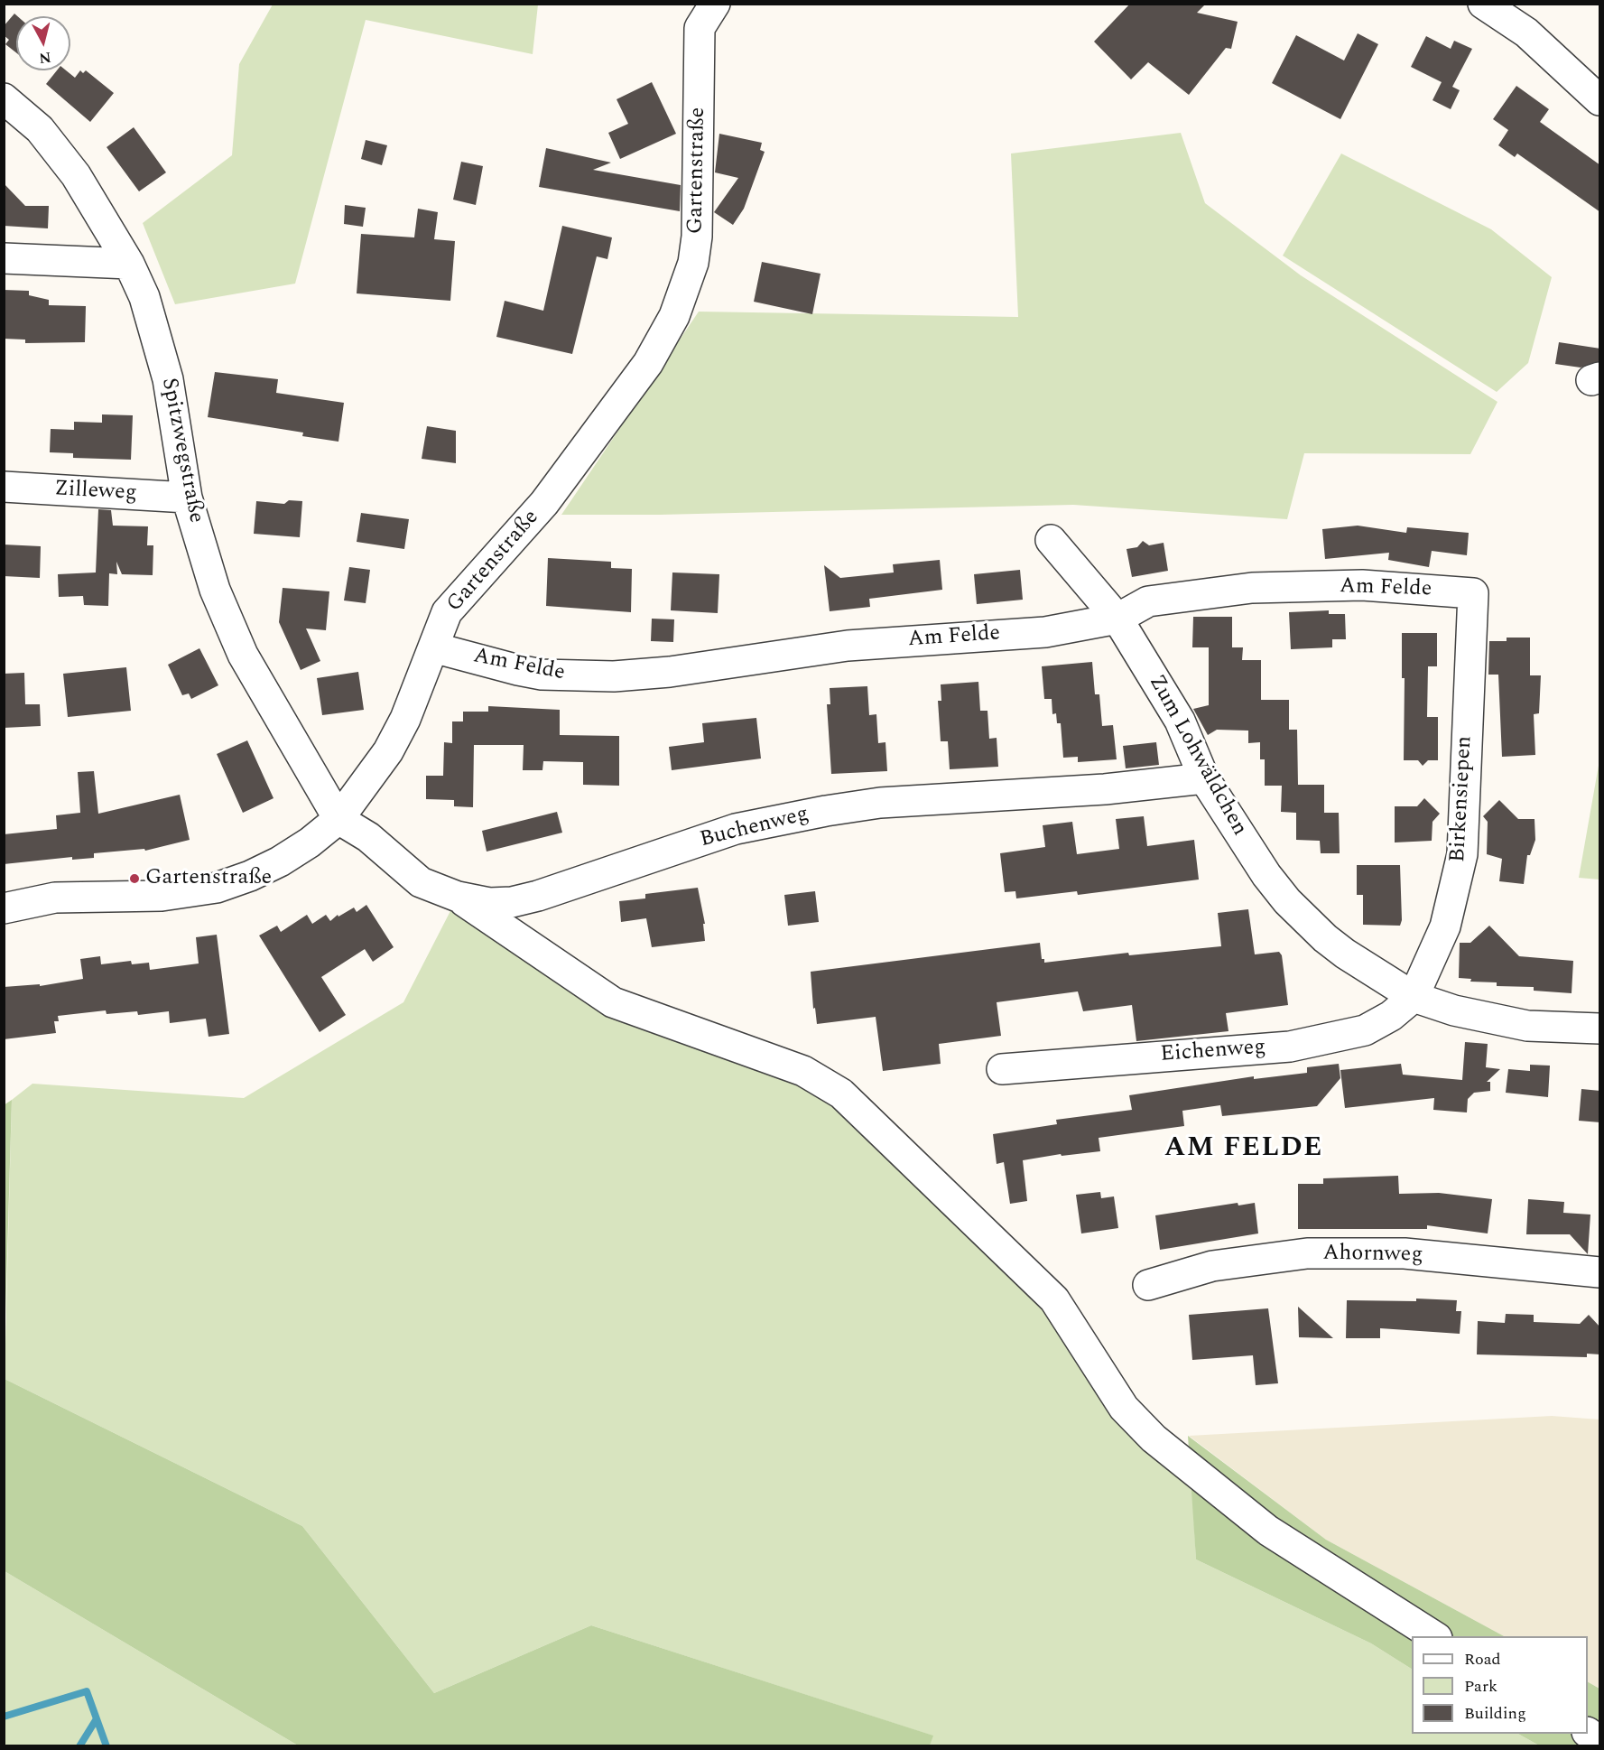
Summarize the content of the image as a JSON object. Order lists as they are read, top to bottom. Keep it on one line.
{"streets":{"street":["Gartenstraße","Spitzwegstraße","Zilleweg","Am Felde","Zum Lohwäldchen","Birkensiepen","Buchenweg","Eichenweg","Ahornweg"]},"crossings":[["Gartenstraße","Spitzwegstraße"],["Gartenstraße","Am Felde"],["Gartenstraße","Buchenweg"],["Spitzwegstraße","Zilleweg"],["Spitzwegstraße","Buchenweg"],["Am Felde","Zum Lohwäldchen"],["Am Felde","Birkensiepen"],["Zum Lohwäldchen","Birkensiepen"],["Zum Lohwäldchen","Buchenweg"],["Zum Lohwäldchen","Eichenweg"],["Birkensiepen","Eichenweg"]],"districts":["AM FELDE"],"places":["Gartenstraße"],"legend":["Road","Park","Building"],"north":"bottom"}
